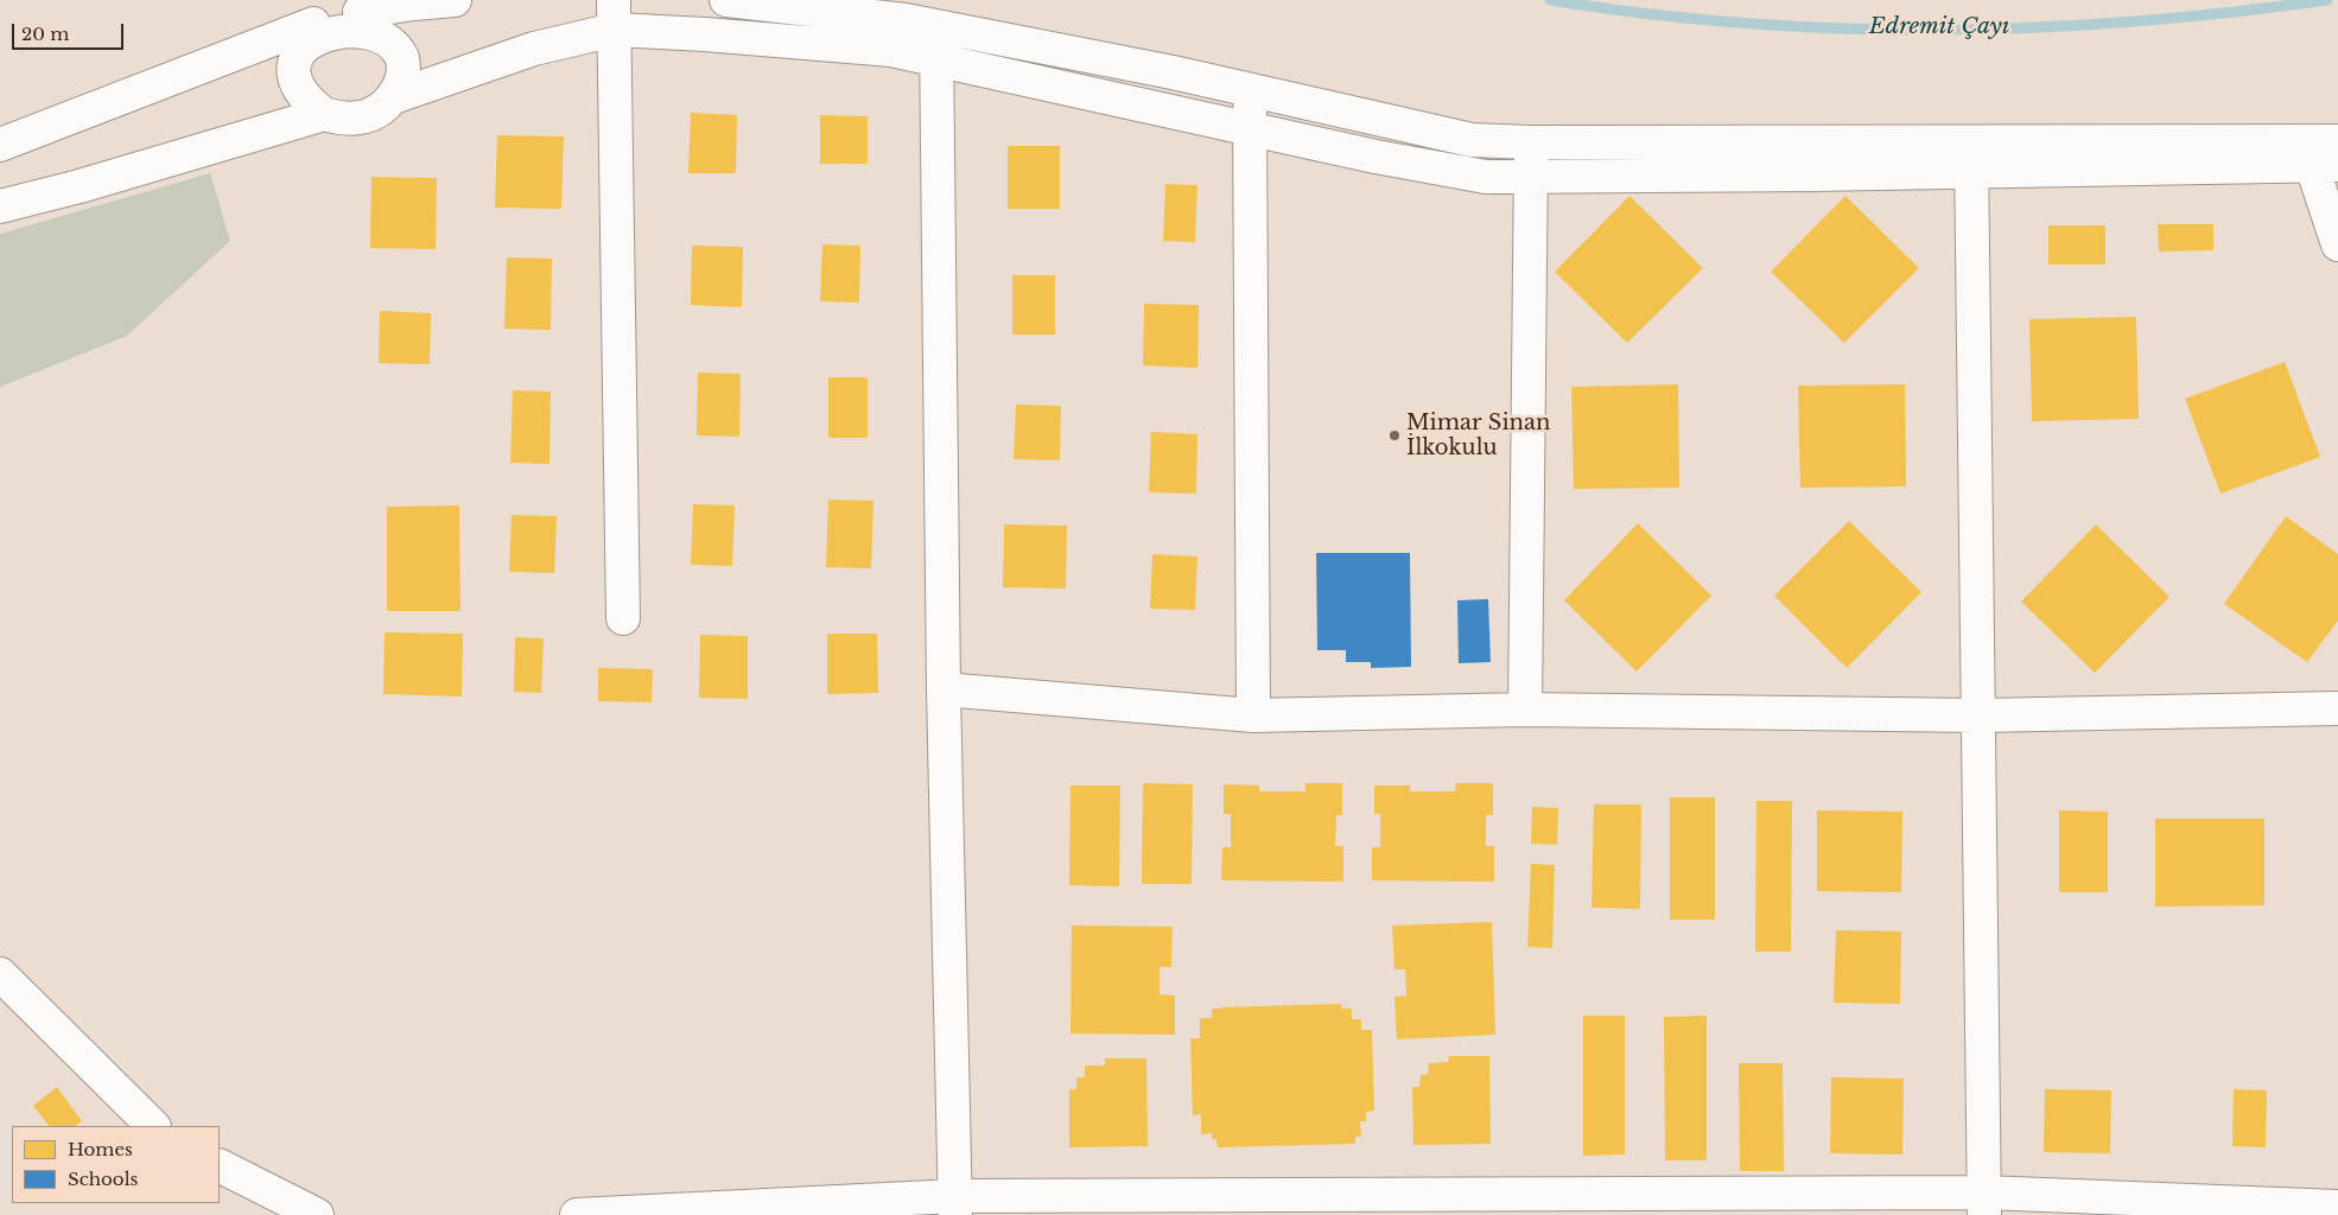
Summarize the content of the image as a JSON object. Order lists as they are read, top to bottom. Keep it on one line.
{"water":["Edremit Çayı"],"places":["Mimar Sinan İlkokulu"],"legend":["Homes","Schools"],"scale_bar":"20 m"}
